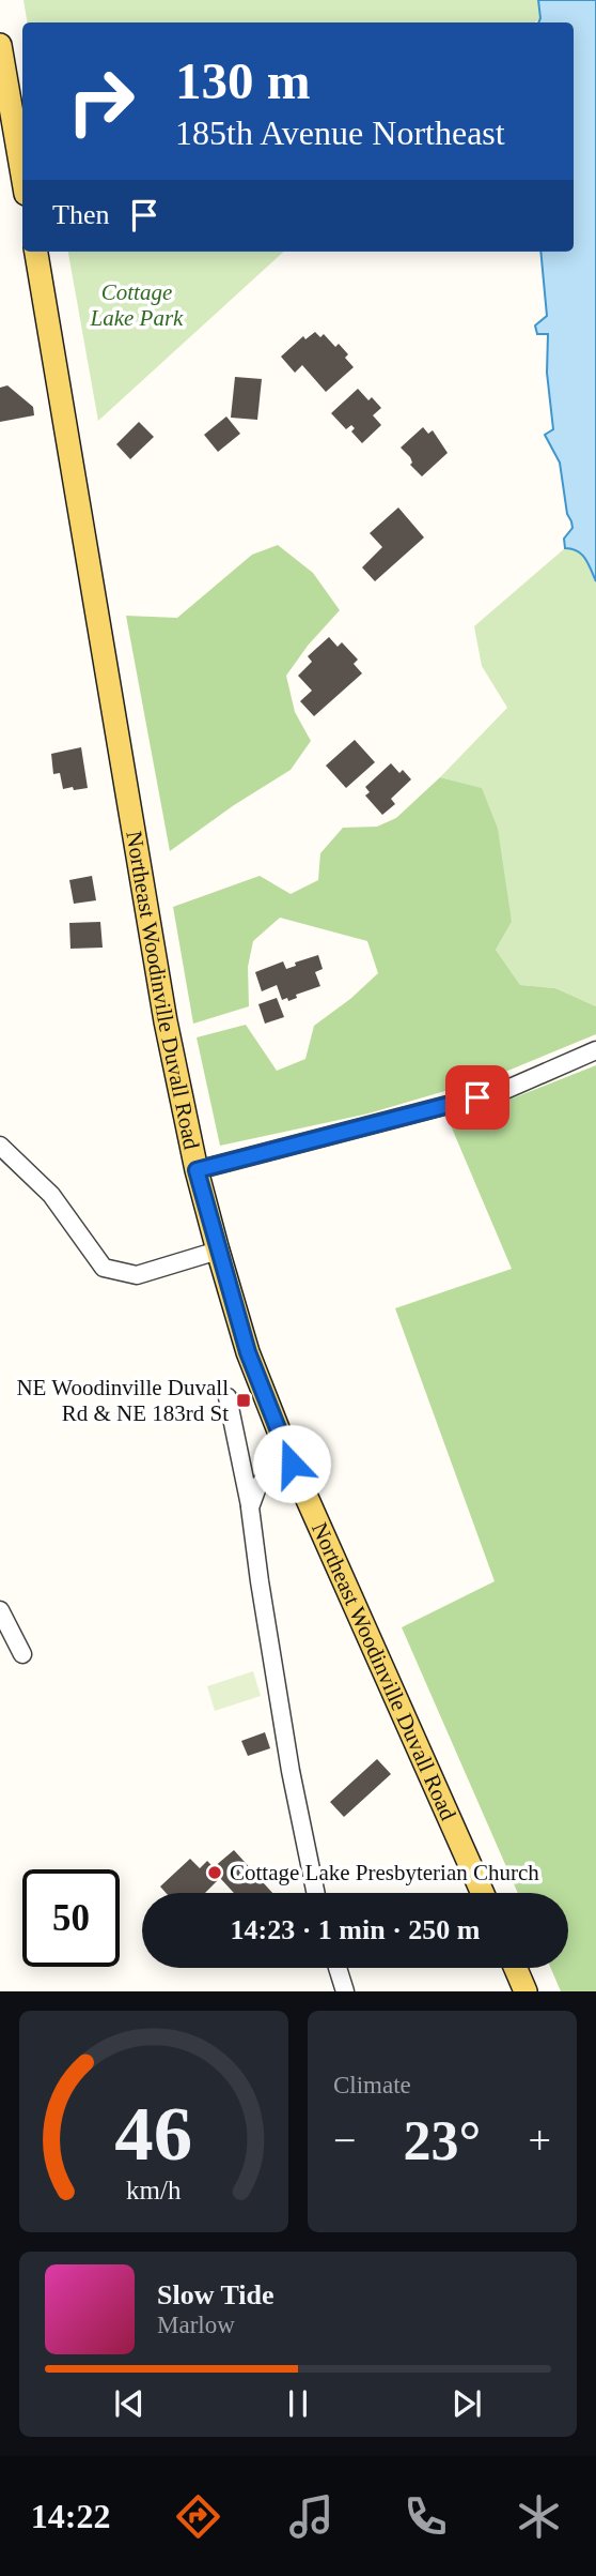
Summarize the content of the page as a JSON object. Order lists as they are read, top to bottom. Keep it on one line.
{"streets":{"main road":["Northeast Woodinville Duvall Road"]},"parks":["Cottage Lake Park"],"places":{"transit":["NE Woodinville Duvall Rd & NE 183rd St"],"other":["Cottage Lake Presbyterian Church"]},"page":{"turn":["130 m","185th Avenue Northeast"],"then":"Then","limit":"50","trip":"14:23 · 1 min · 250 m","tile":"Climate","heat":["−","23°","+"],"song":["Slow Tide","Marlow"],"tabs":"14:22","gauge":["46","km/h"]}}
